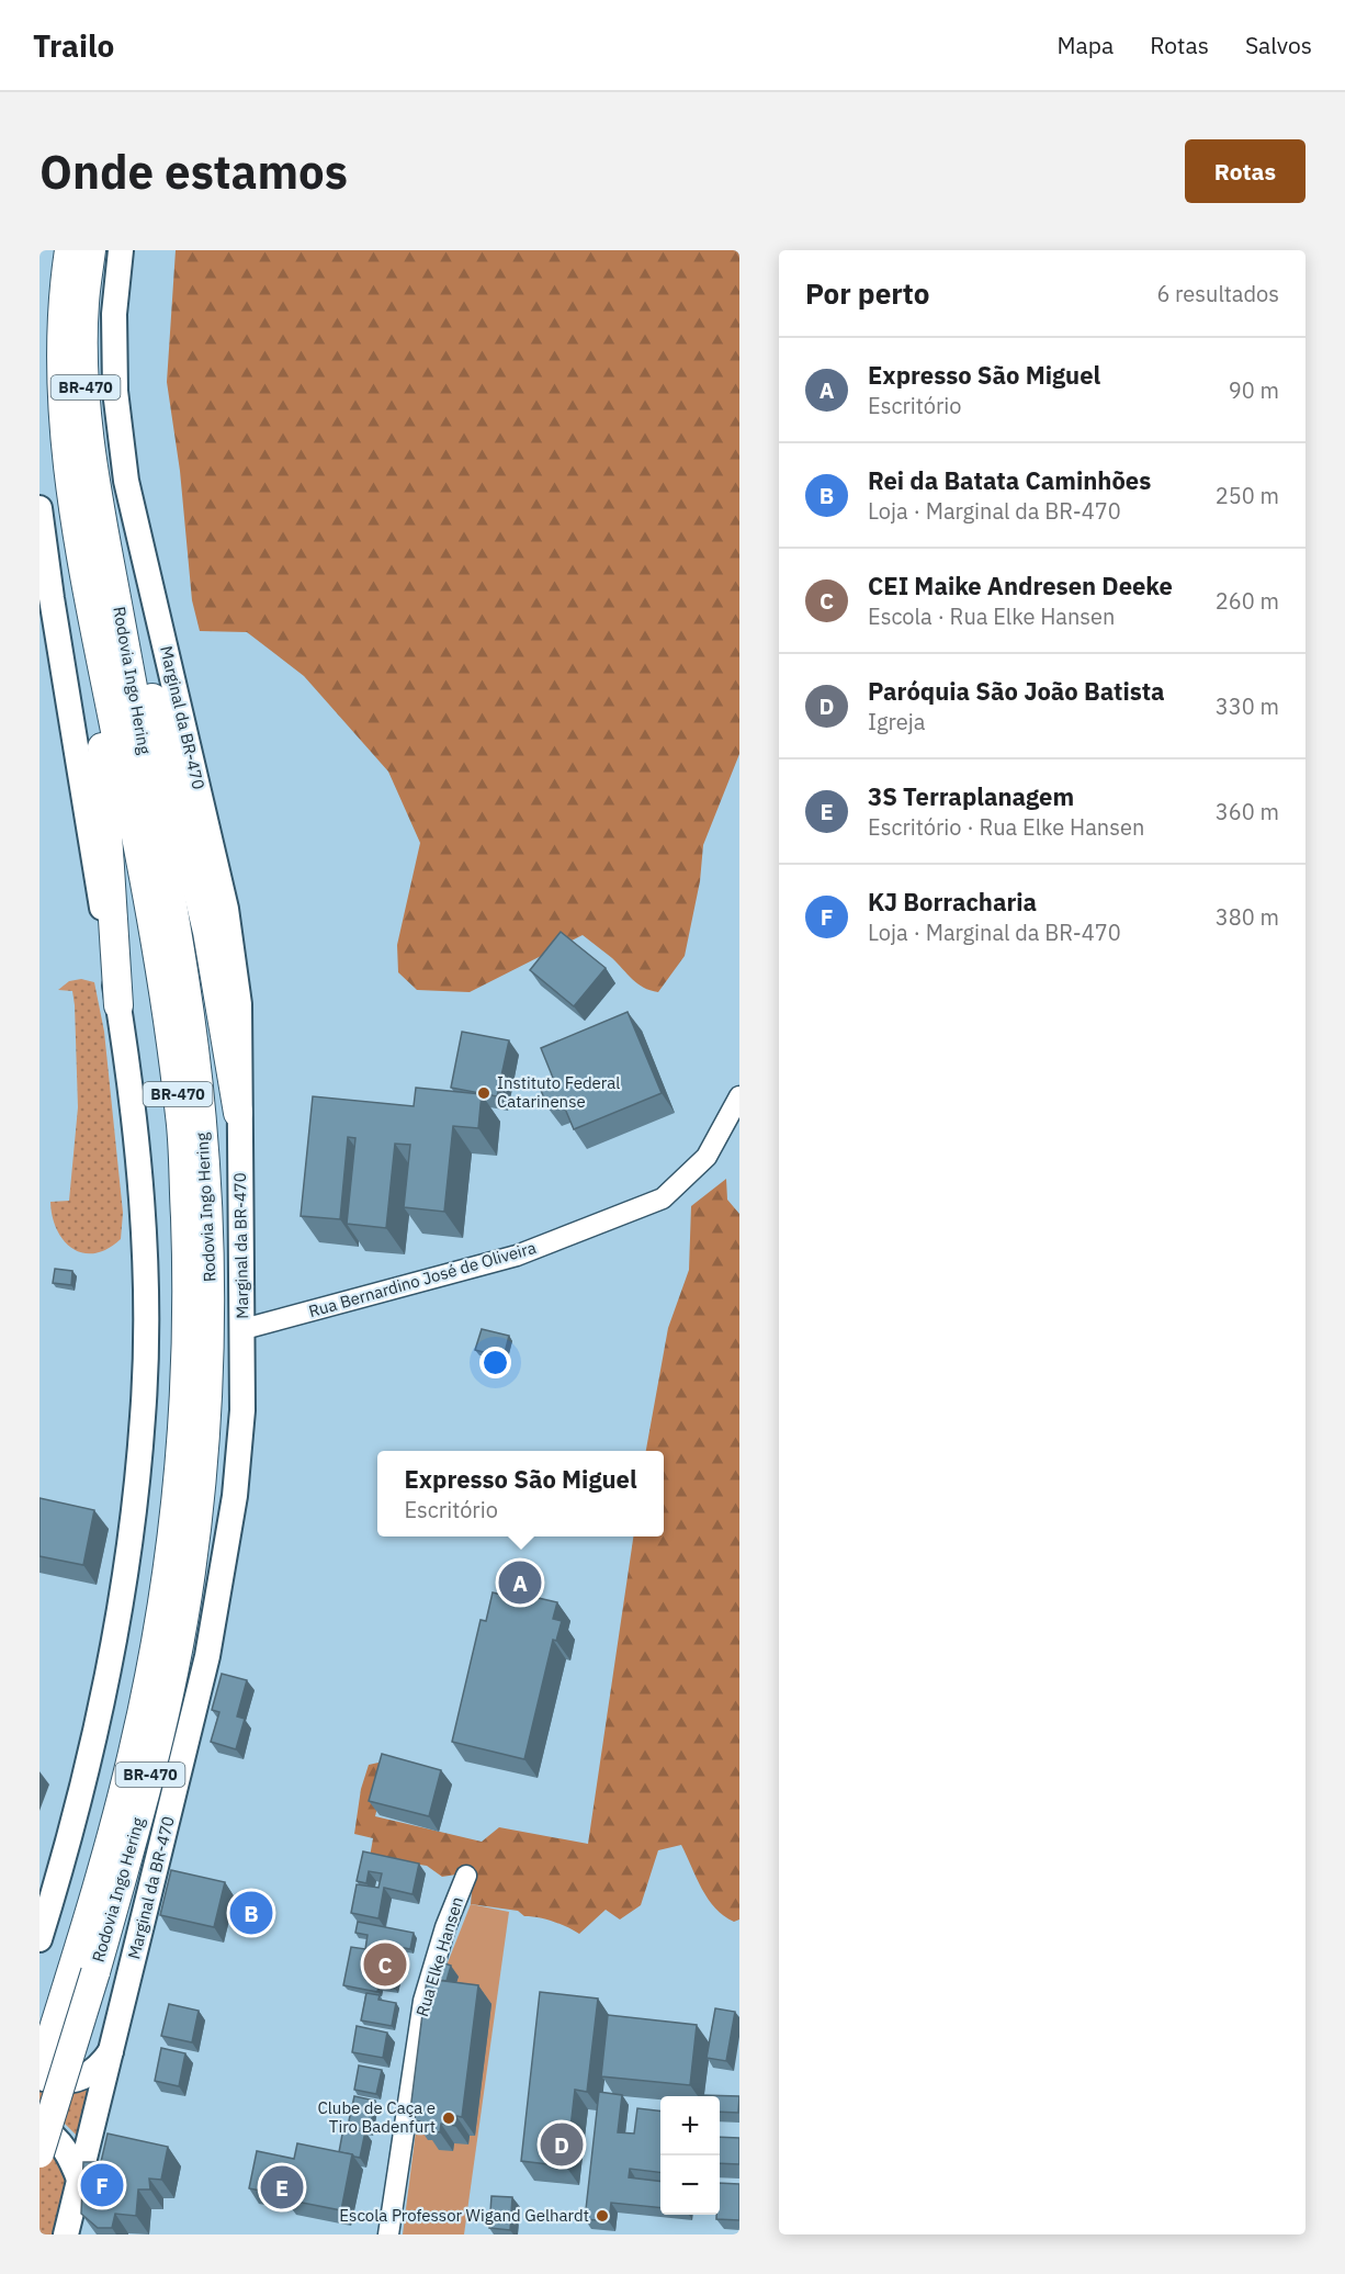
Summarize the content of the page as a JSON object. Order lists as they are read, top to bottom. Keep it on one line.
{"streets":{"highway":["BR-470","Rodovia Ingo Hering"],"main road":["Marginal da BR-470"],"street":["Rua Bernardino José de Oliveira","Rua Elke Hansen"]},"crossings":[["Marginal da BR-470","Rua Bernardino José de Oliveira"]],"places":["Instituto Federal Catarinense","Clube de Caça e Tiro Badenfurt","Escola Professor Wigand Gelhardt"],"page":{"header":"Trailo","nav":["Mapa","Rotas","Salvos"],"buttons":"Rotas","title":"Onde estamos","heading":["Por perto","6 resultados"],"list":[{"mark":"A","name":"Expresso São Miguel","note":"Escritório","value":"90 m"},{"mark":"B","name":"Rei da Batata Caminhões","note":"Loja · Marginal da BR-470","value":"250 m"},{"mark":"C","name":"CEI Maike Andresen Deeke","note":"Escola · Rua Elke Hansen","value":"260 m"},{"mark":"D","name":"Paróquia São João Batista","note":"Igreja","value":"330 m"},{"mark":"E","name":"3S Terraplanagem","note":"Escritório · Rua Elke Hansen","value":"360 m"},{"mark":"F","name":"KJ Borracharia","note":"Loja · Marginal da BR-470","value":"380 m"}],"popup":["Expresso São Miguel","Escritório"],"pins":["A","B","C","D","F","E"],"map_buttons":["+","−"]}}
